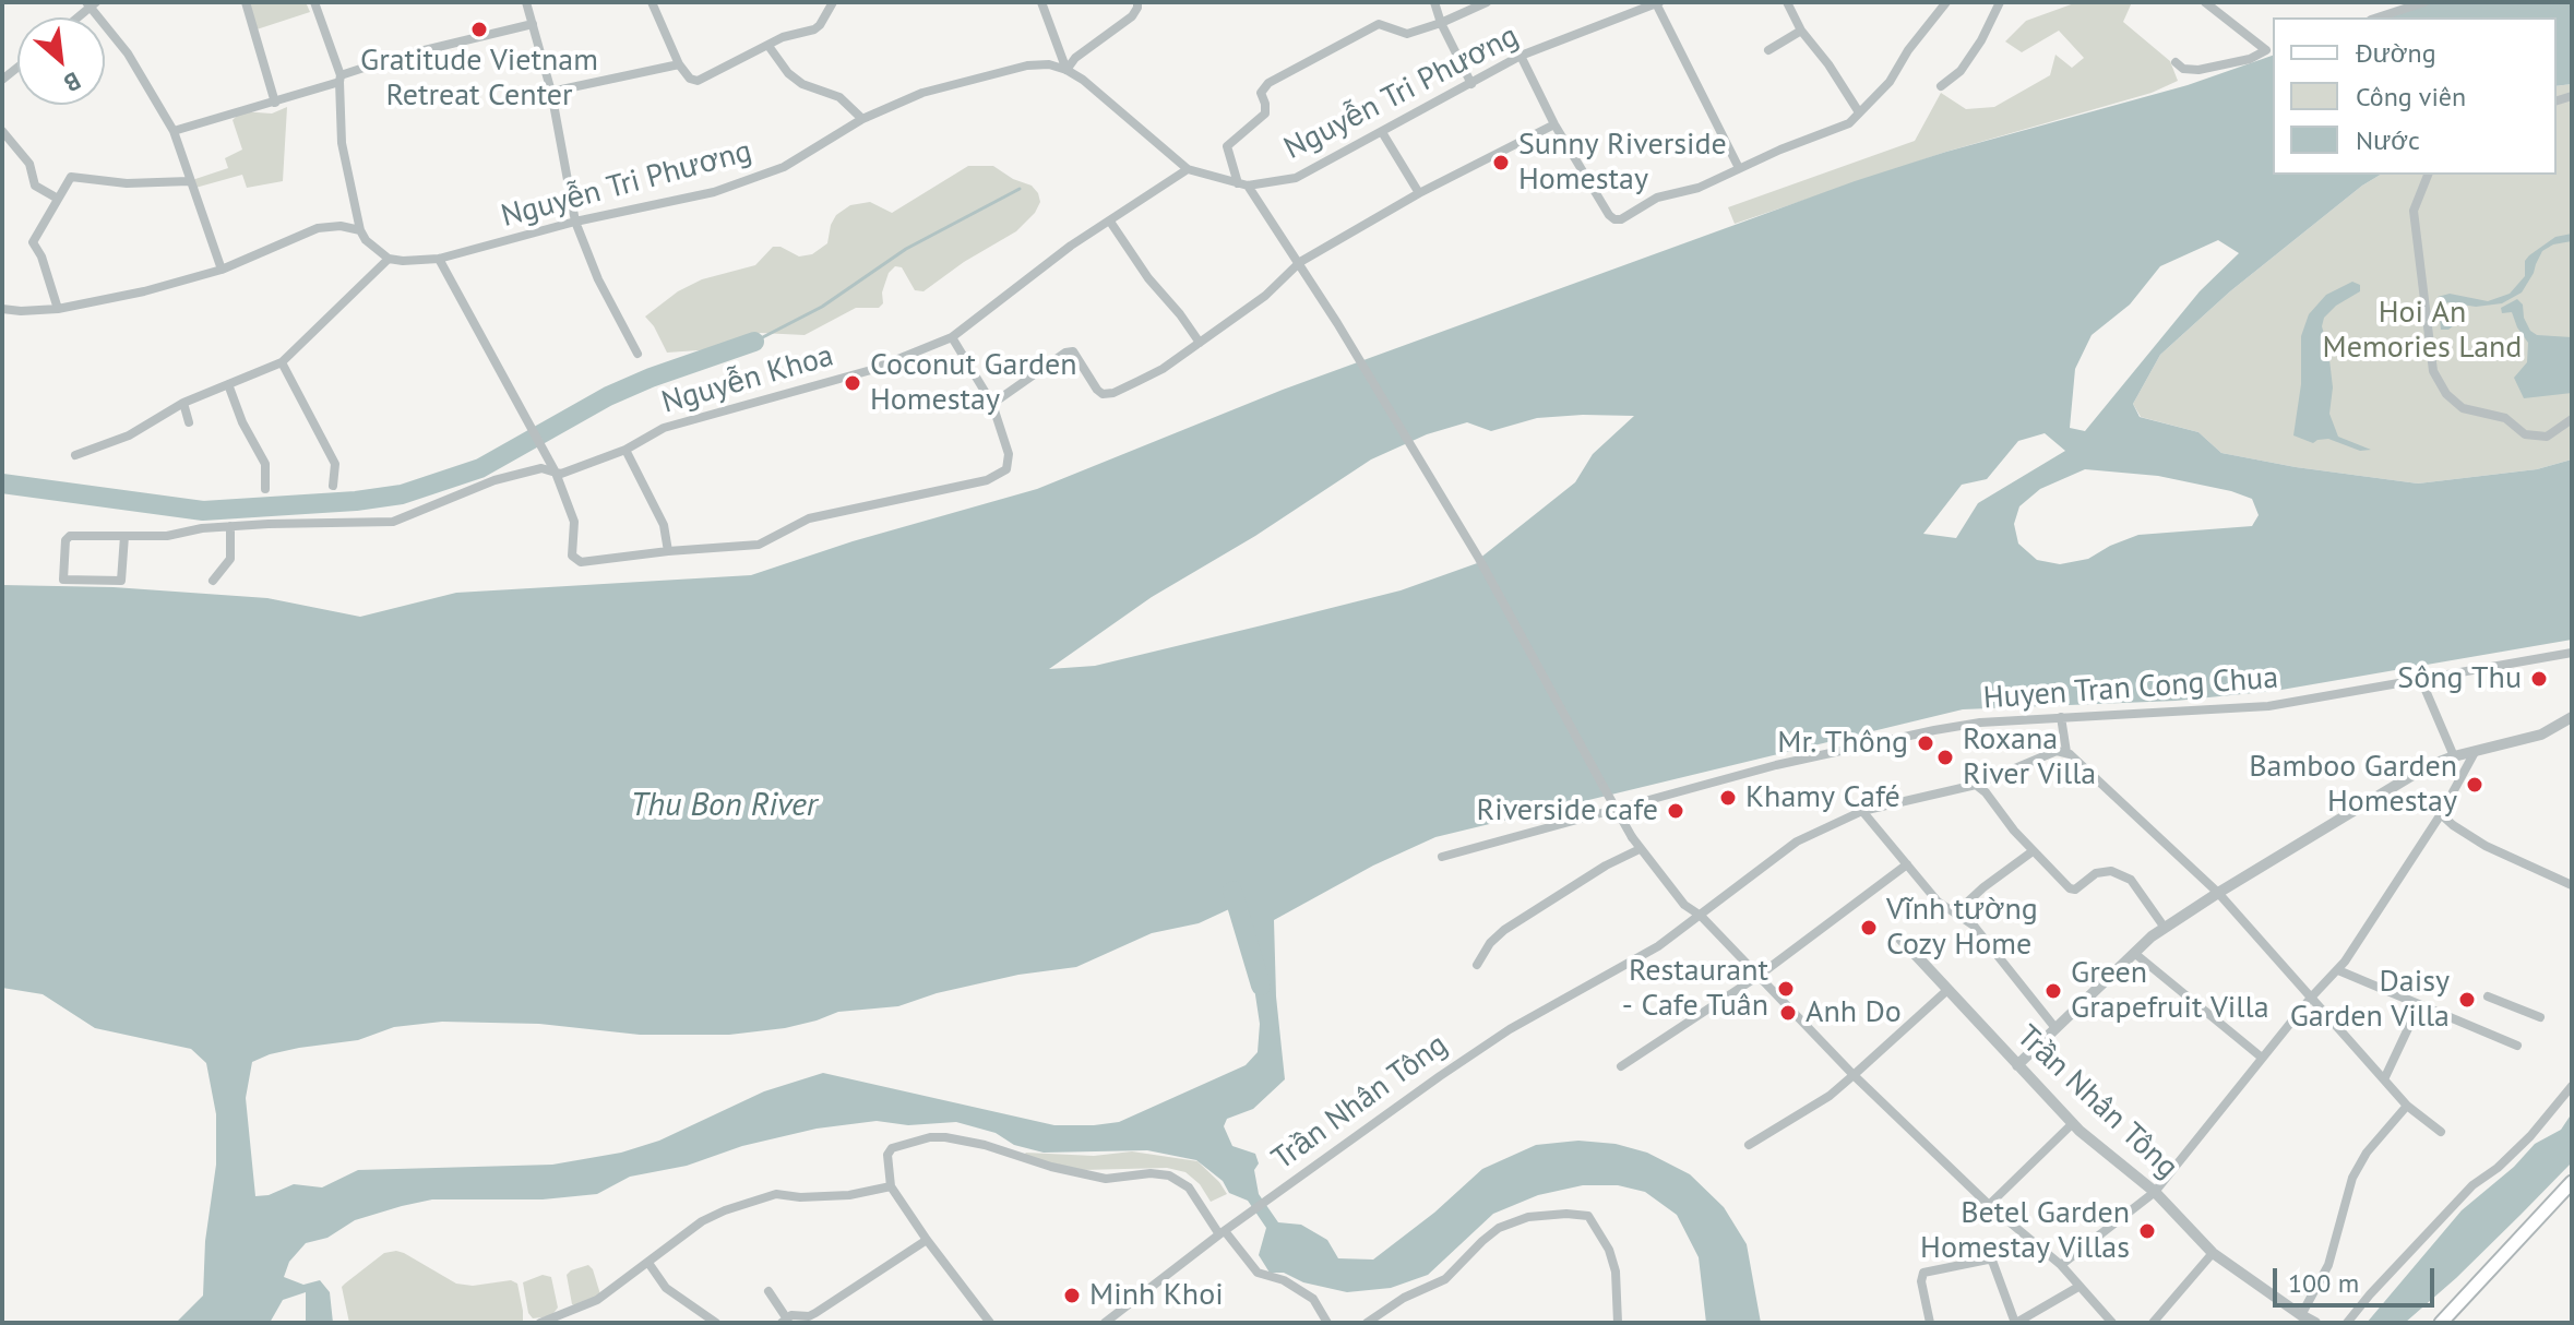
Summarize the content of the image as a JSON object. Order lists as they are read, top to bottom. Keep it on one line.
{"streets":{"street":["Nguyễn Tri Phương","Nguyễn Khoa","Huyen Tran Cong Chua","Trần Nhân Tông"]},"crossings":[["Nguyễn Tri Phương","Nguyễn Khoa"]],"water":["Thu Bon River"],"parks":["Hoi An Memories Land"],"places":["Gratitude Vietnam Retreat Center","Sunny Riverside Homestay","Coconut Garden Homestay","Sông Thu","Mr. Thông","Roxana River Villa","Bamboo Garden Homestay","Khamy Café","Riverside cafe","Vĩnh tường Cozy Home","Restaurant - Cafe Tuân","Green Grapefruit Villa","Daisy Garden Villa","Anh Do","Betel Garden Homestay Villas","Minh Khoi"],"legend":["Đường","Công viên","Nước"],"scale_bar":"100 m","north":"bottom right"}
